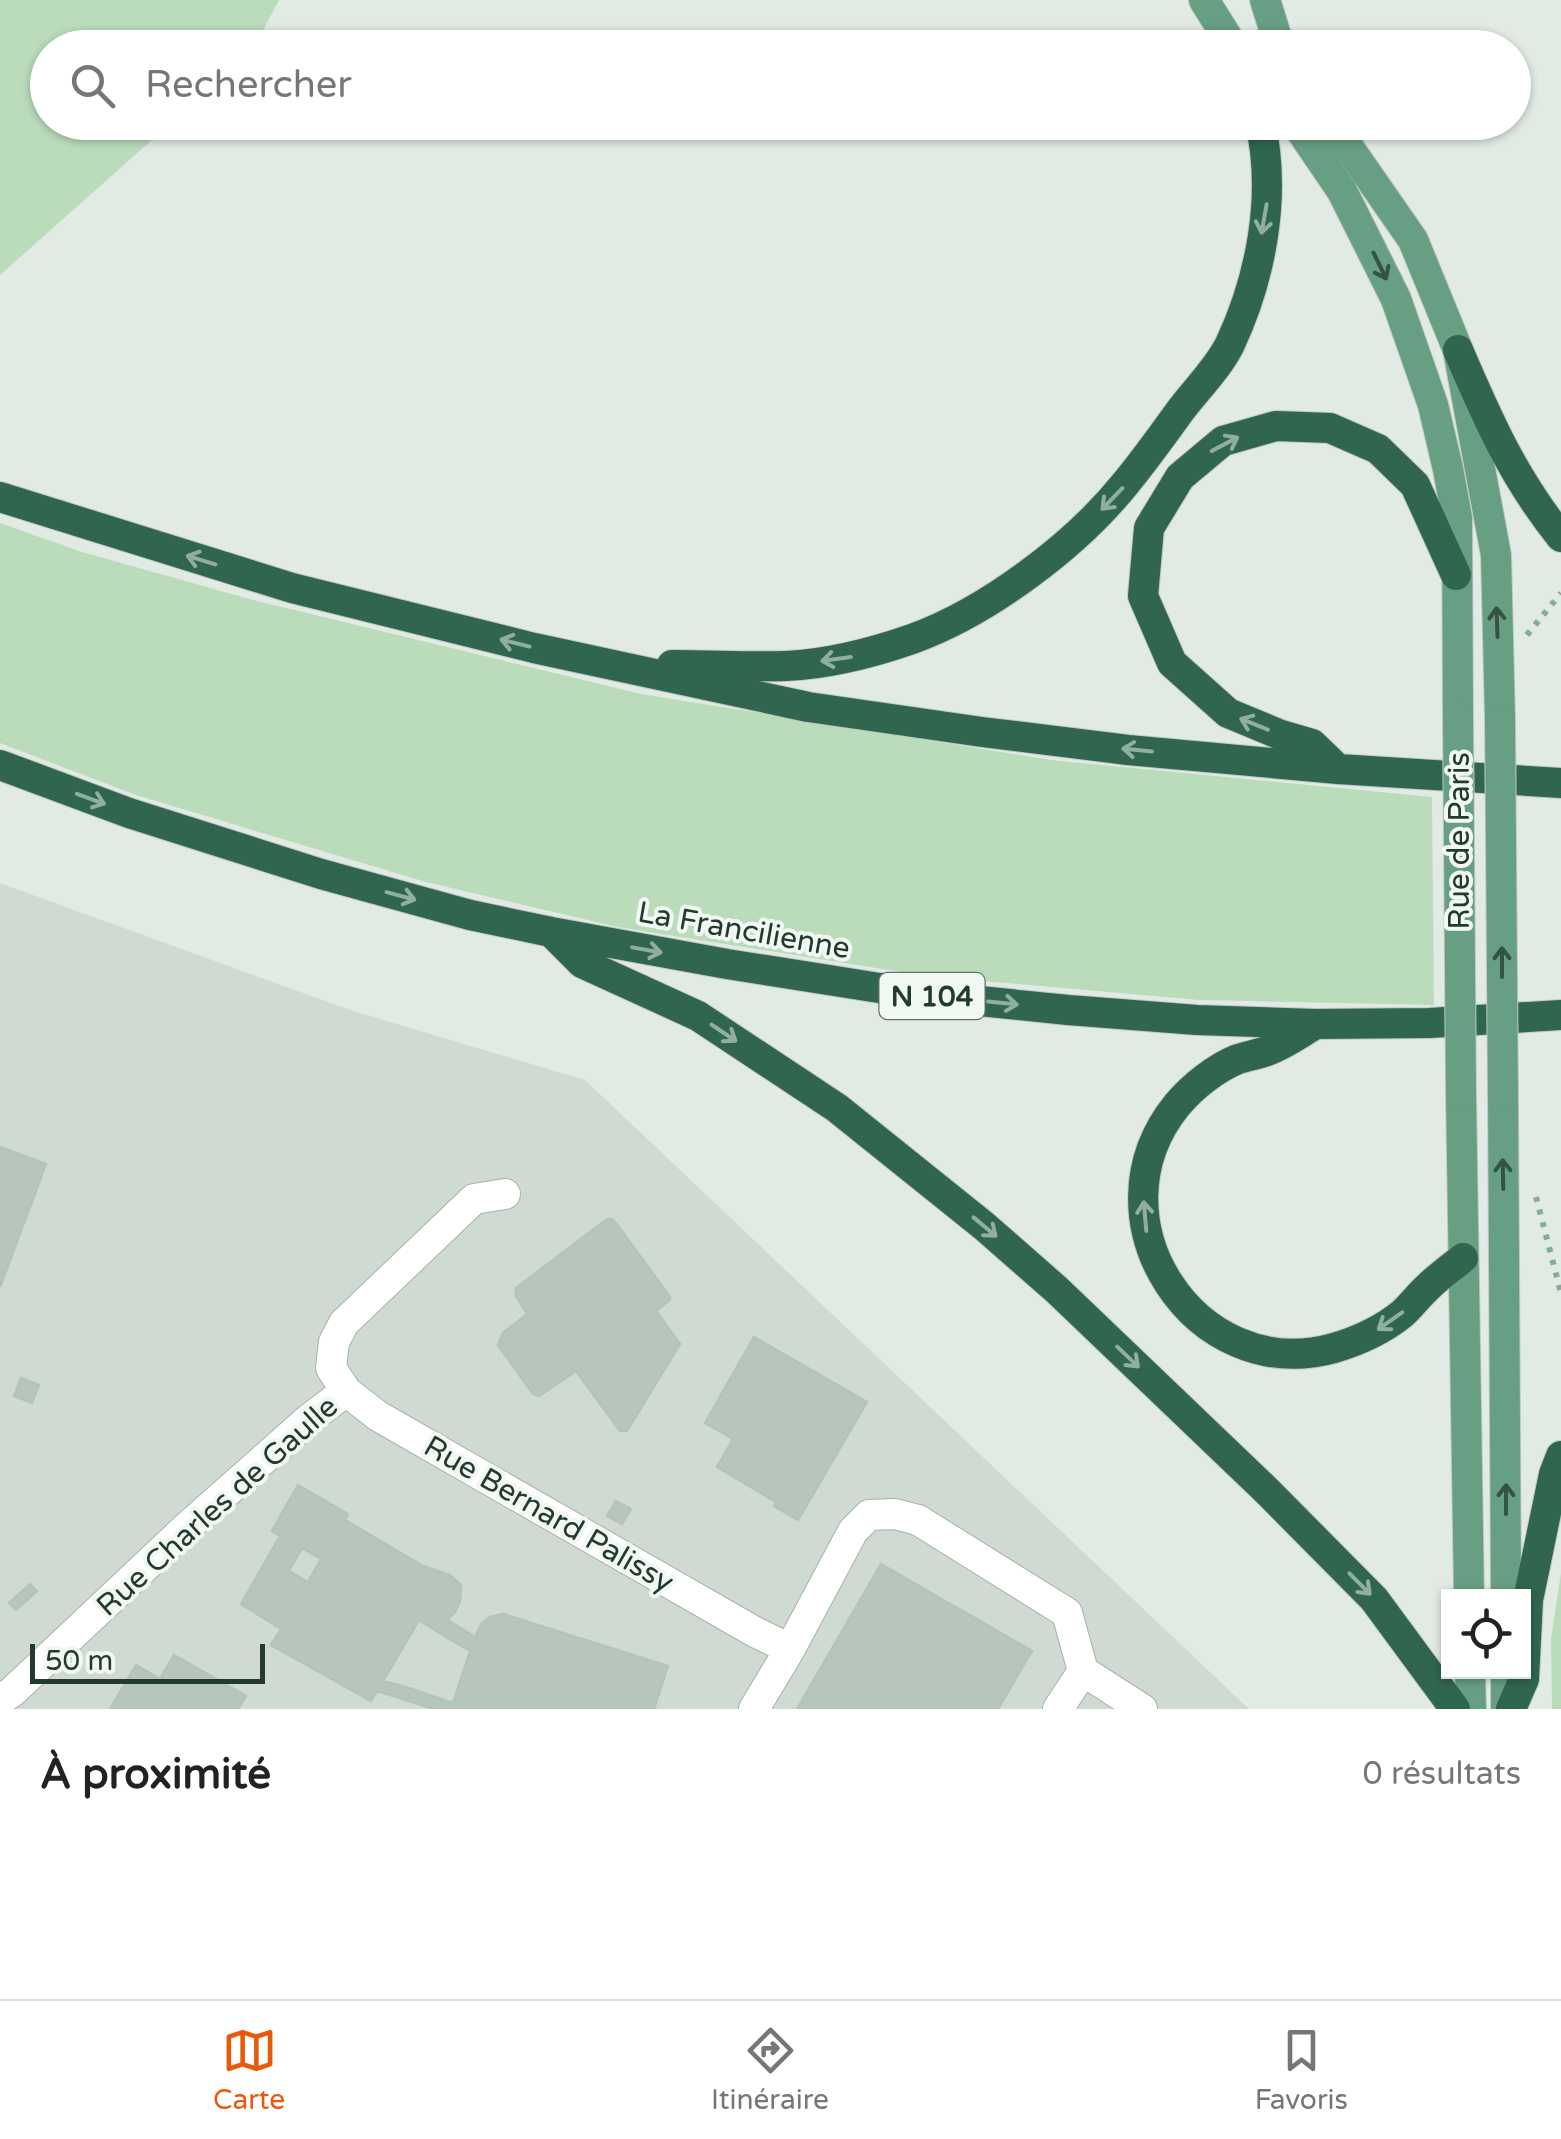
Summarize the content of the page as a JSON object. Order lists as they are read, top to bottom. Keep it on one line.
{"streets":{"highway":["La Francilienne","N 104"],"main road":["Rue de Paris"],"street":["Rue Charles de Gaulle","Rue Bernard Palissy"]},"crossings":[["Rue Charles de Gaulle","Rue Bernard Palissy"]],"scale_bar":"50 m","page":{"search":"Rechercher","scale":"50 m","heading":["À proximité","0 résultats"],"nav":["Carte","Itinéraire","Favoris"]}}
